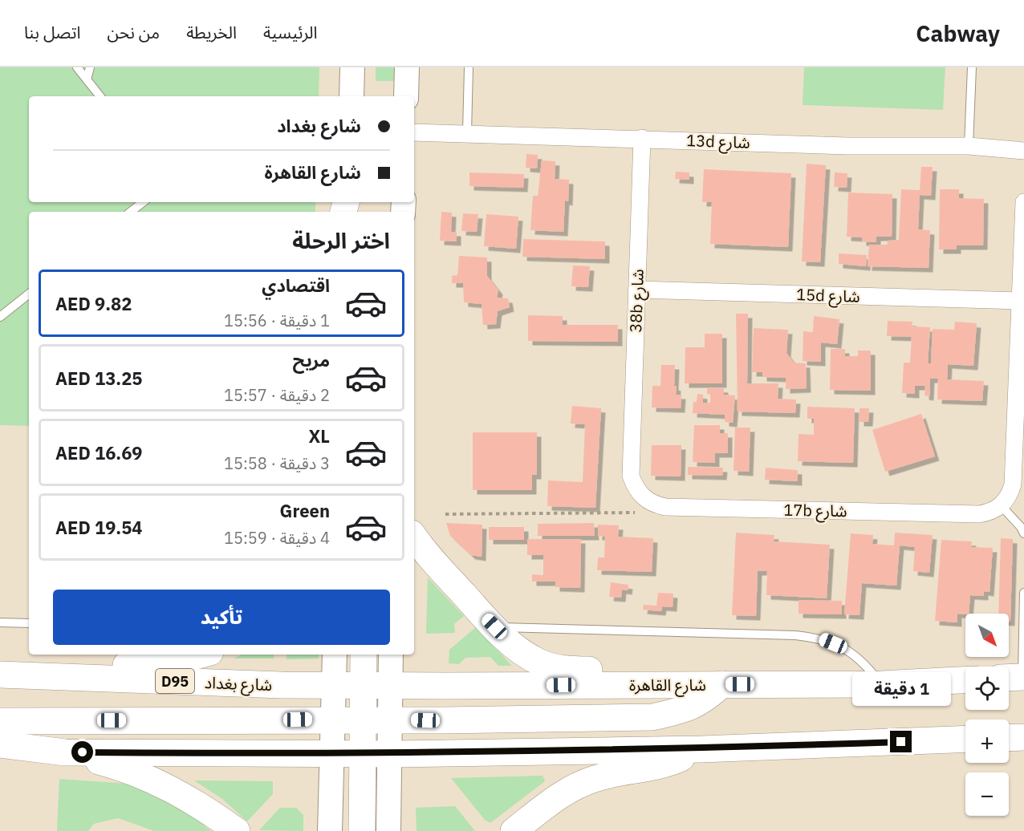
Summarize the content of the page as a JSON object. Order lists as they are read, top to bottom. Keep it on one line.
{"streets":{"main road":["D95","شارع بغداد","شارع القاهرة"],"street":["13d شارع","15d شارع","38b شارع","17b شارع"]},"crossings":[["13d شارع","38b شارع"],["15d شارع","38b شارع"],["38b شارع","17b شارع"],["شارع بغداد","شارع القاهرة"]],"north":"bottom right","page":{"header":"Cabway","nav":["الرئيسية","الخريطة","من نحن","اتصل بنا"],"banner":["شارع بغداد","شارع القاهرة"],"heading":"اختر الرحلة","list":[{"name":"اقتصادي","note":"1 دقيقة · 15:56","value":"AED 9.82"},{"name":"مريح","note":"2 دقيقة · 15:57","value":"AED 13.25"},{"name":"XL","note":"3 دقيقة · 15:58","value":"AED 16.69"},{"name":"Green","note":"4 دقيقة · 15:59","value":"AED 19.54"}],"buttons":"تأكيد","map_buttons":["+","−"],"bubble":"1 دقيقة"}}
